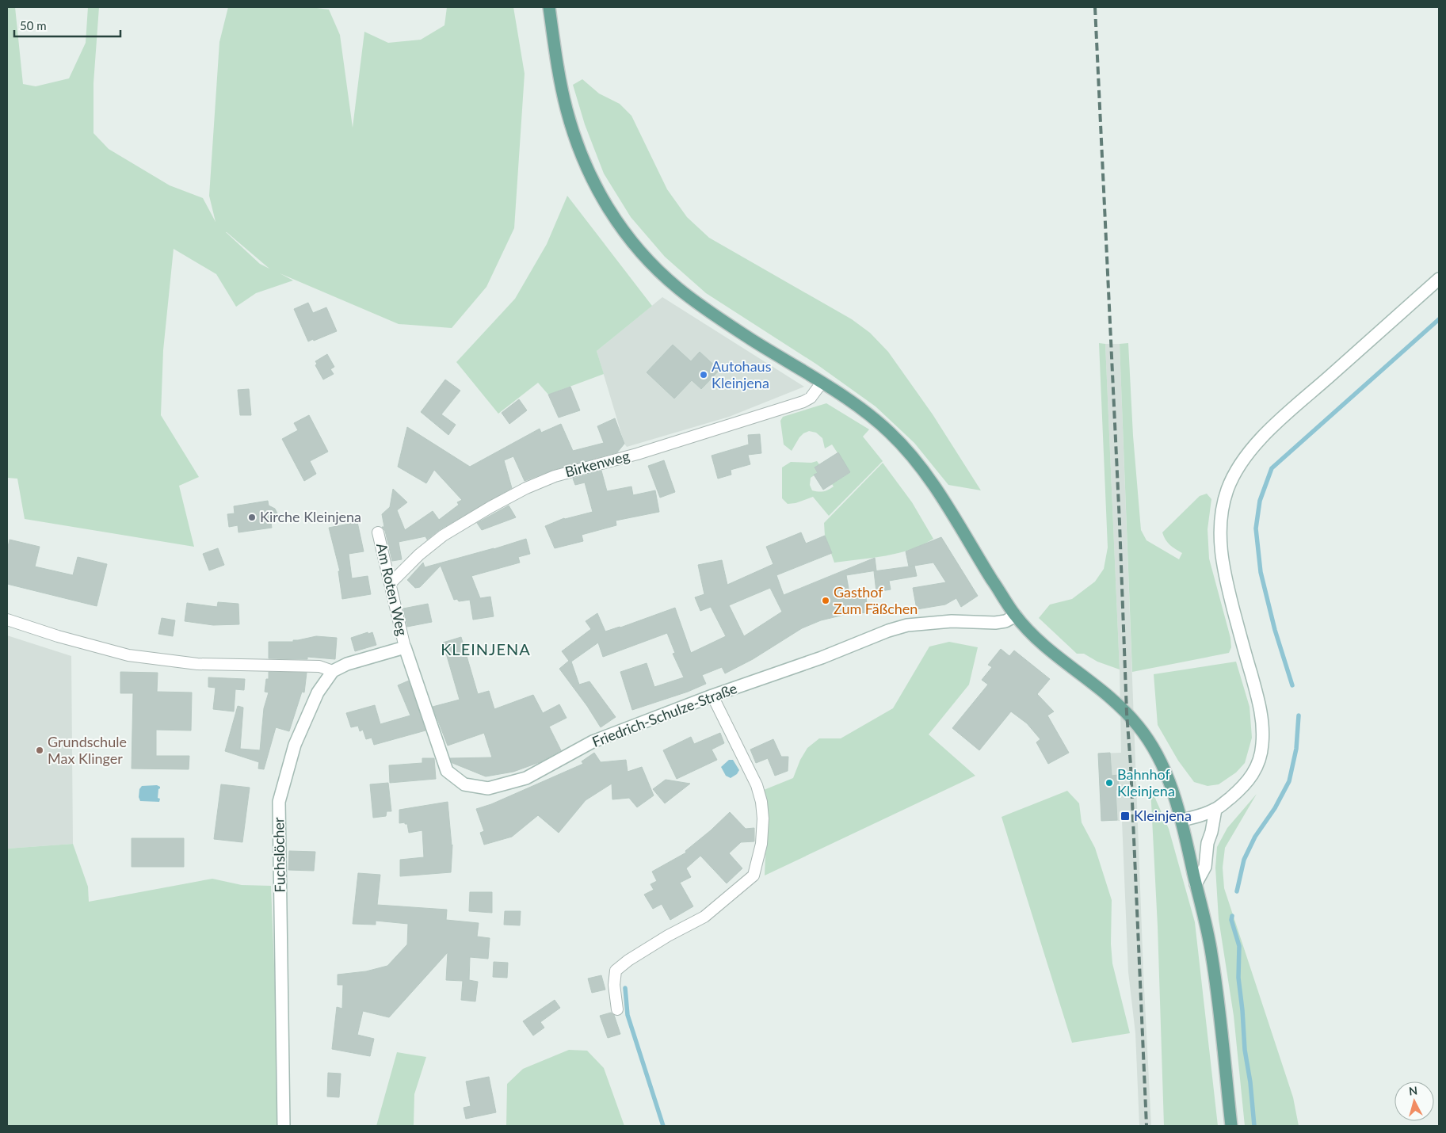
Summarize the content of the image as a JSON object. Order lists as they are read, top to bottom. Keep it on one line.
{"streets":{"street":["Birkenweg","Am Roten Weg","Friedrich-Schulze-Straße","Fuchslöcher"]},"crossings":[["Birkenweg","Am Roten Weg"],["Am Roten Weg","Friedrich-Schulze-Straße"],["Am Roten Weg","Fuchslöcher"],["Friedrich-Schulze-Straße","Fuchslöcher"]],"districts":["KLEINJENA"],"places":{"other":["Autohaus Kleinjena","Kirche Kleinjena","Gasthof Zum Fäßchen","Grundschule Max Klinger","Bahnhof Kleinjena"],"transit":["Kleinjena"]},"scale_bar":"50 m","north":"top"}
